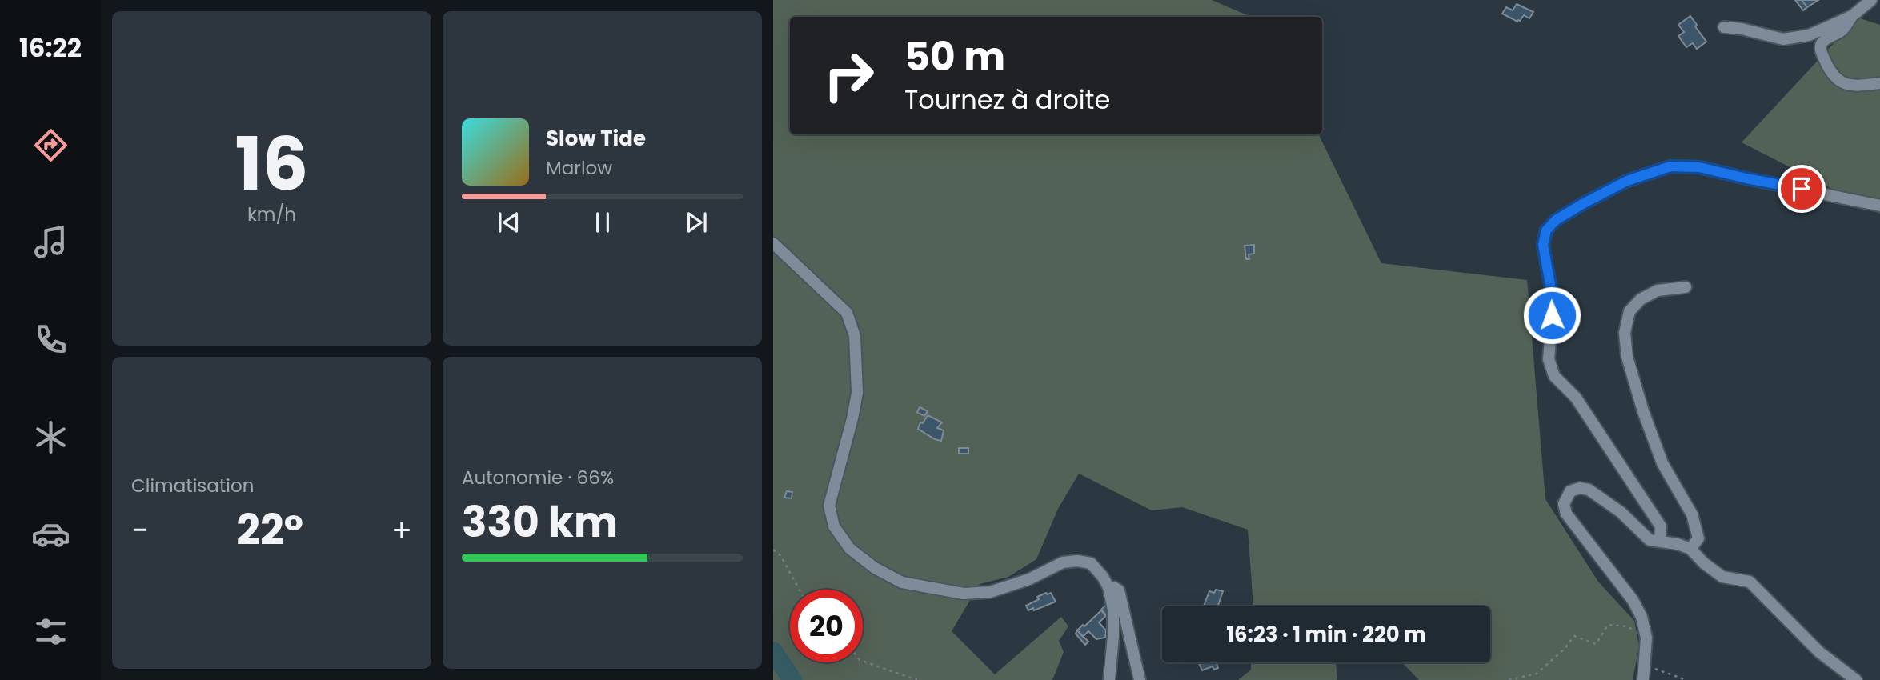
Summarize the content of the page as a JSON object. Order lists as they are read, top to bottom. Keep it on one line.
{"page":{"tabs":"16:22","tile":[["16","km/h"],"Climatisation",["Autonomie · 66%","330 km"]],"turn":["50 m","Tournez à droite"],"song":["Slow Tide","Marlow"],"heat":["−","22°","+"],"limit":"20","trip":"16:23 · 1 min · 220 m"}}
